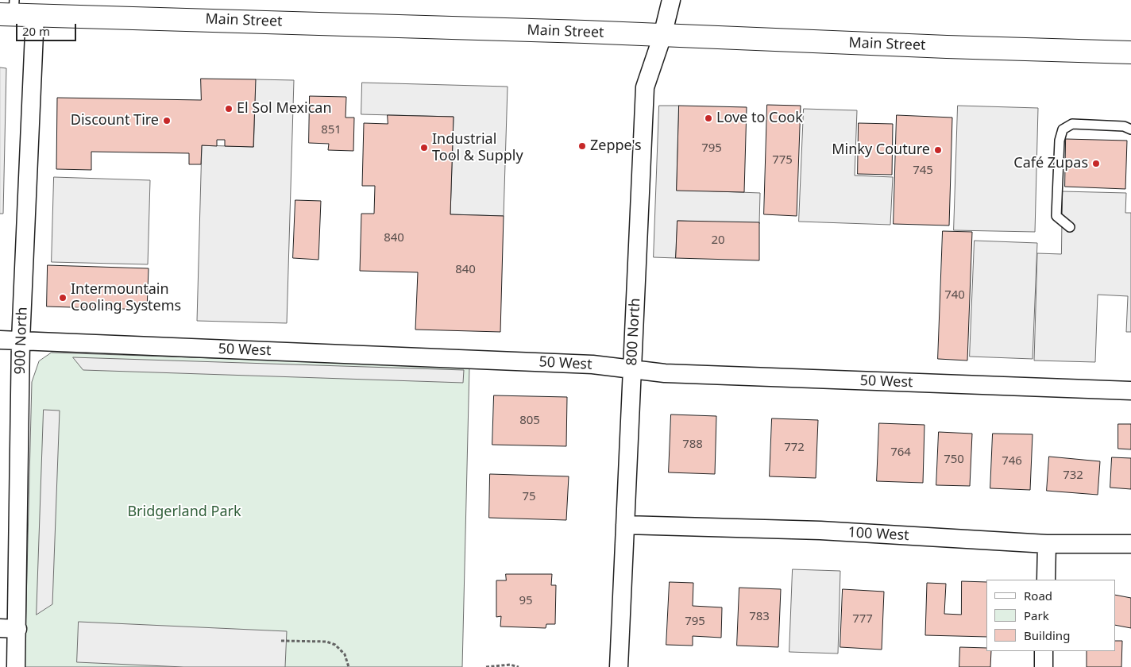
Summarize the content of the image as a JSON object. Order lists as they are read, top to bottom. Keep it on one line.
{"streets":{"main road":["Main Street"],"street":["800 North","900 North","50 West","100 West"]},"crossings":[["Main Street","800 North"],["Main Street","900 North"],["800 North","50 West"],["800 North","100 West"],["900 North","50 West"]],"parks":["Bridgerland Park"],"places":["El Sol Mexican","Love to Cook","Discount Tire","Zeppe's","Industrial Tool & Supply","Minky Couture","Café Zupas","Intermountain Cooling Systems"],"house_numbers":["851","795","775","745","840","20","840","740","805","788","772","764","750","746","732","75","95","783","777","795"],"legend":["Road","Park","Building"],"scale_bar":"20 m"}
